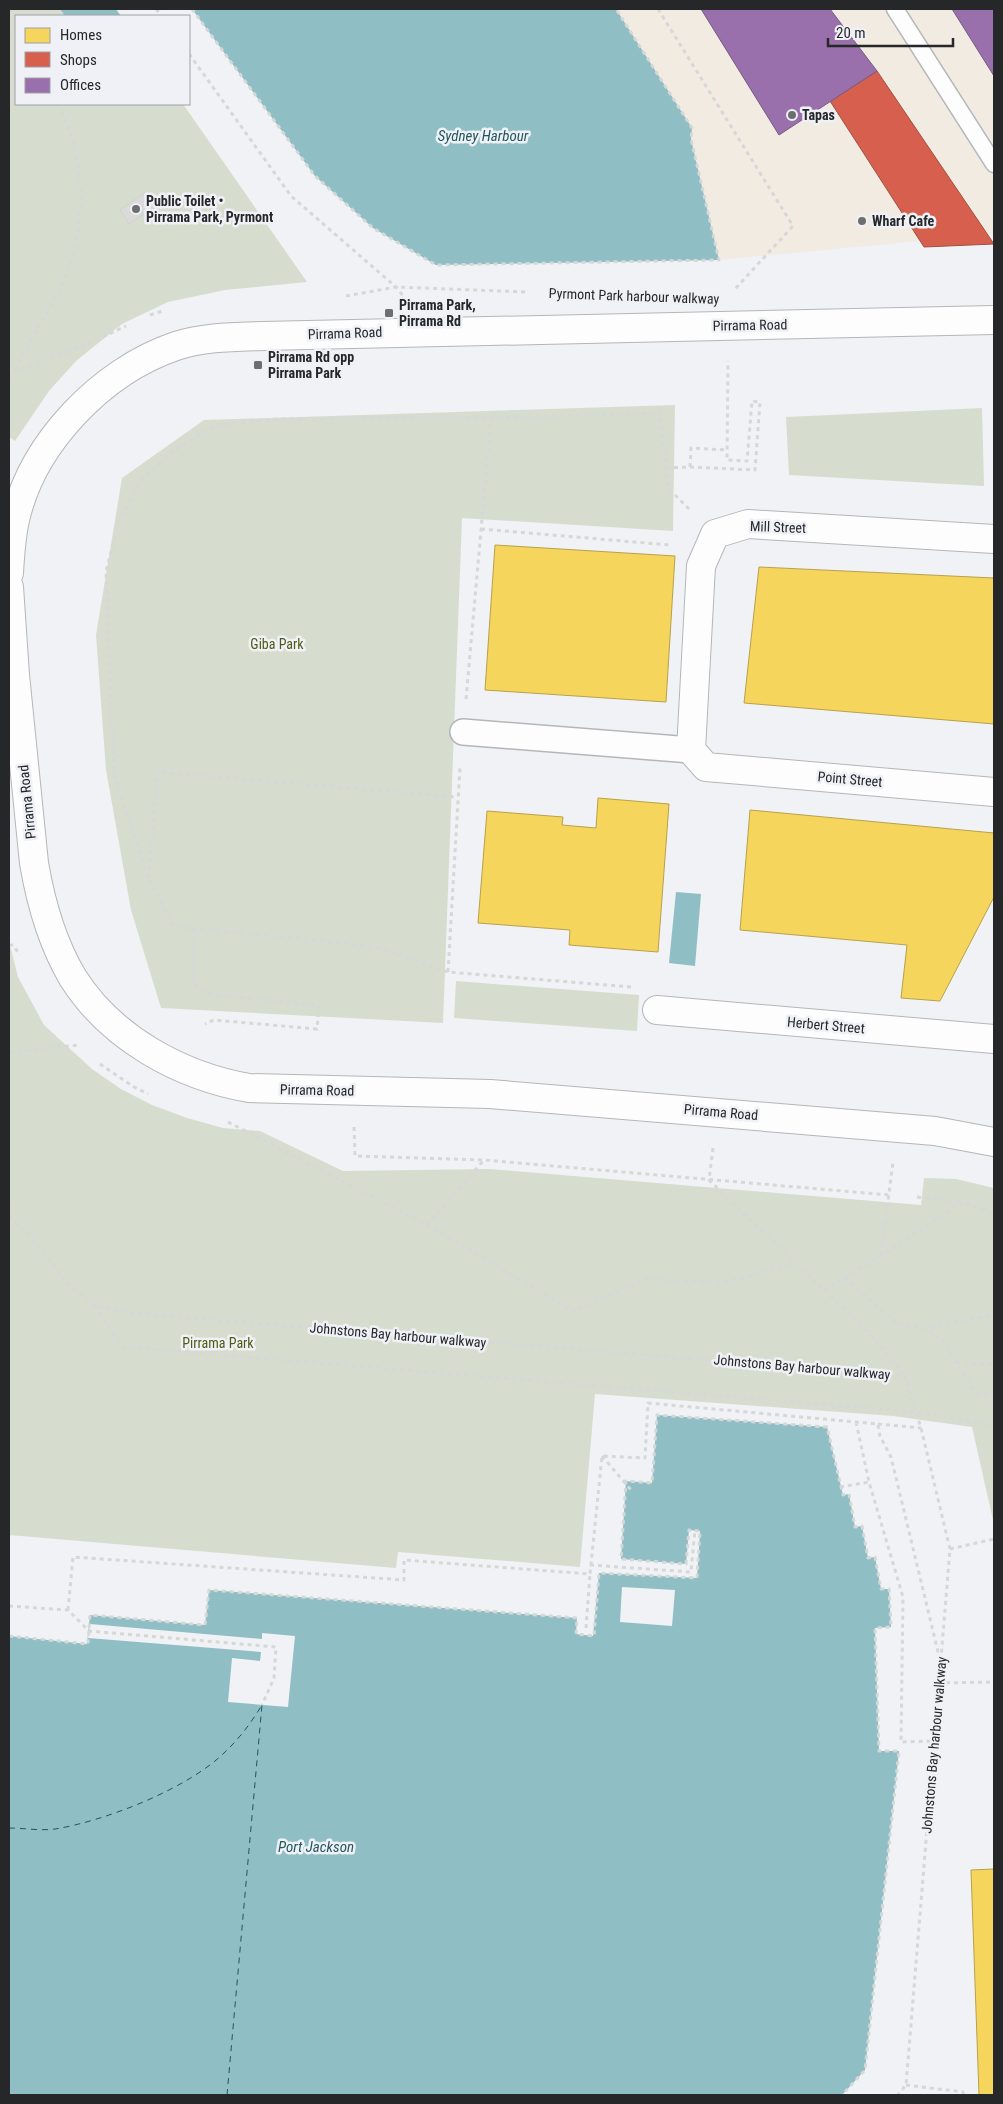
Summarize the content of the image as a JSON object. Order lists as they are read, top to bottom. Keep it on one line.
{"streets":{"street":["Pirrama Road","Mill Street","Point Street","Herbert Street"],"path":["Pyrmont Park harbour walkway","Johnstons Bay harbour walkway"]},"water":["Sydney Harbour","Port Jackson"],"parks":["Giba Park","Pirrama Park"],"places":{"other":["Tapas","Public Toilet • Pirrama Park, Pyrmont","Wharf Cafe"],"transit":["Pirrama Park, Pirrama Rd","Pirrama Rd opp Pirrama Park"]},"legend":["Homes","Shops","Offices"],"scale_bar":"20 m"}
